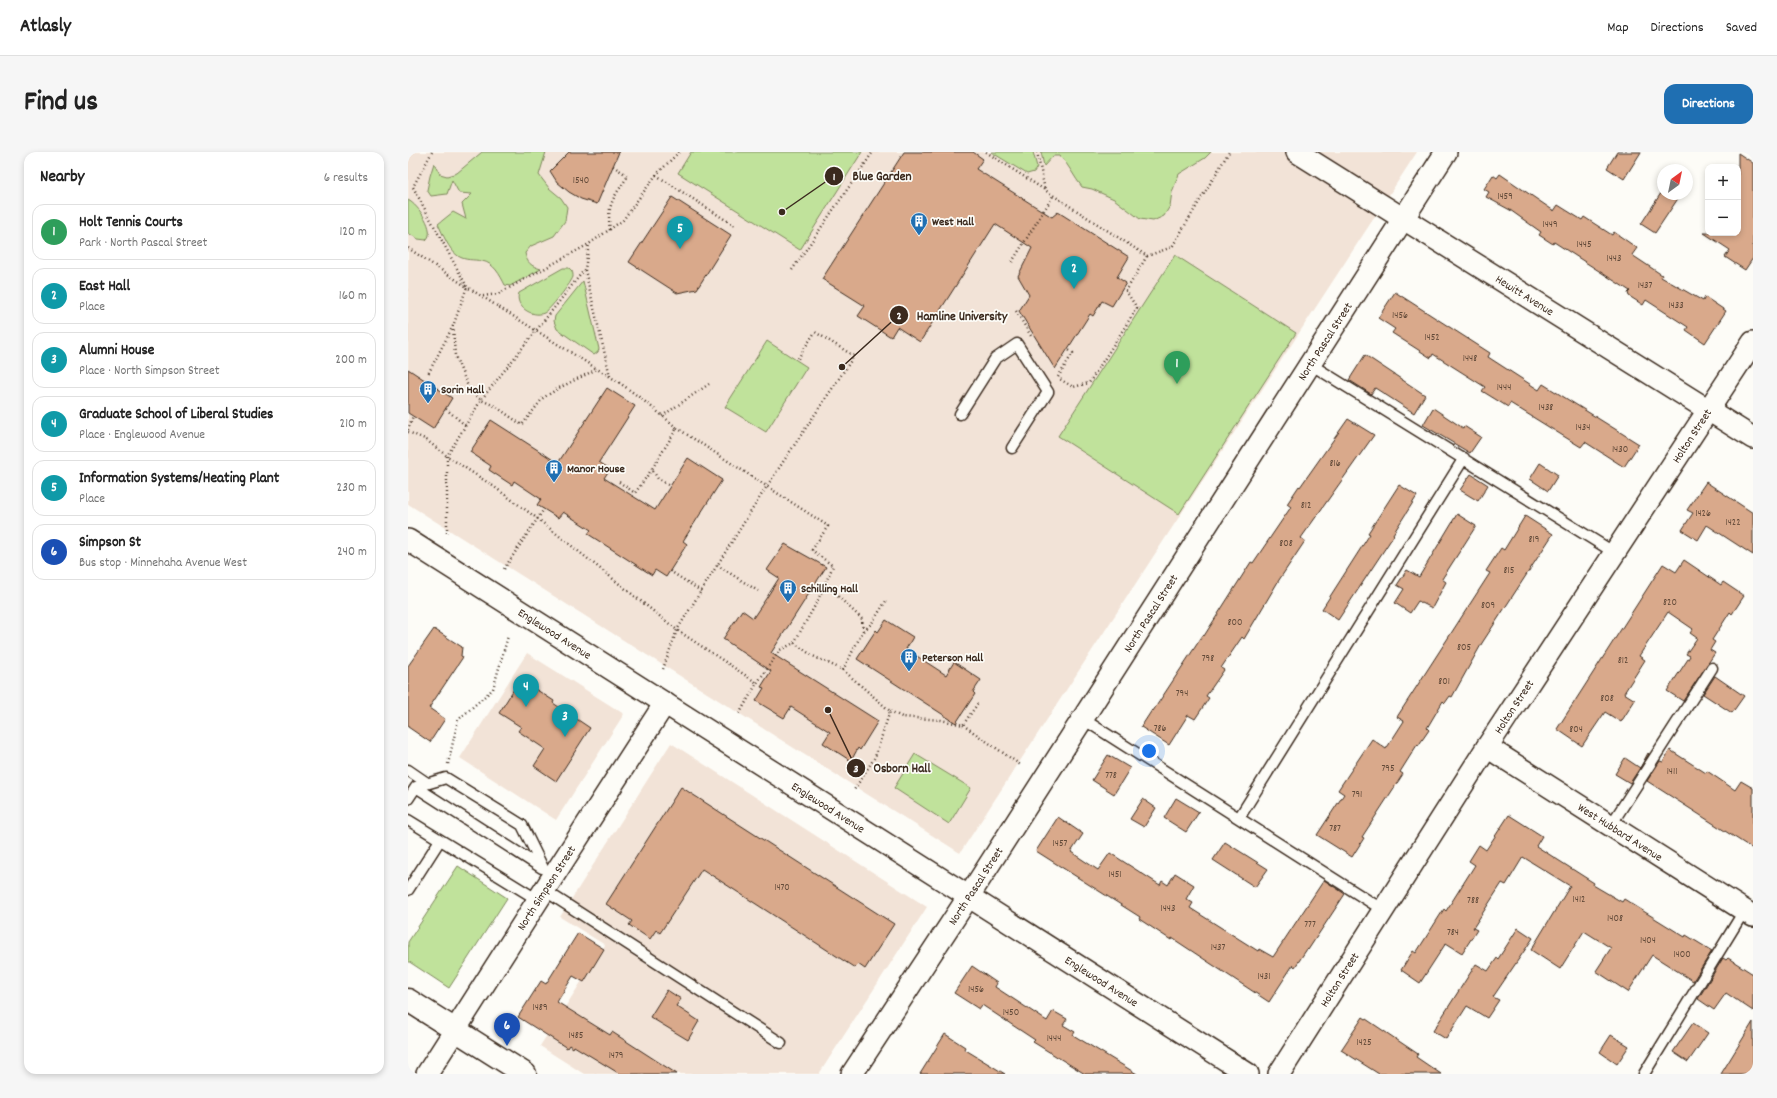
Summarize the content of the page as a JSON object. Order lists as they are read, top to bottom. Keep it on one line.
{"streets":{"street":["Hewitt Avenue","North Pascal Street","Holton Street","Englewood Avenue","West Hubbard Avenue","North Simpson Street"]},"crossings":[["Hewitt Avenue","North Pascal Street"],["Hewitt Avenue","Holton Street"],["North Pascal Street","Englewood Avenue"],["Holton Street","West Hubbard Avenue"],["Englewood Avenue","North Simpson Street"]],"places":{"other":["Blue Garden","Hamline University","Osborn Hall"],"building":["West Hall","Sorin Hall","Manor House","Schilling Hall","Peterson Hall"]},"house_numbers":["1540","1459","1449","1445","1443","1437","1433","1456","1452","1448","1444","1438","1434","1430","816","812","1426","1422","819","808","815","820","809","800","805","798","812","801","794","808","786","804","795","1411","778","791","787","1457","1451","1470","1412","788","1443","1408","777","784","1404","1437","1400","1431","1456","1489","1450","1485","1444","1425","1479"],"north":"top right","page":{"header":"Atlasly","nav":["Map","Directions","Saved"],"title":"Find us","buttons":"Directions","heading":["Nearby","6 results"],"map_buttons":["+","−"],"list":[{"mark":"1","name":"Holt Tennis Courts","note":"Park · North Pascal Street","value":"120 m"},{"mark":"2","name":"East Hall","note":"Place","value":"160 m"},{"mark":"3","name":"Alumni House","note":"Place · North Simpson Street","value":"200 m"},{"mark":"4","name":"Graduate School of Liberal Studies","note":"Place · Englewood Avenue","value":"210 m"},{"mark":"5","name":"Information Systems/Heating Plant","note":"Place","value":"230 m"},{"mark":"6","name":"Simpson St","note":"Bus stop · Minnehaha Avenue West","value":"240 m"}],"pins":["5","2","1","4","3","6"]}}
